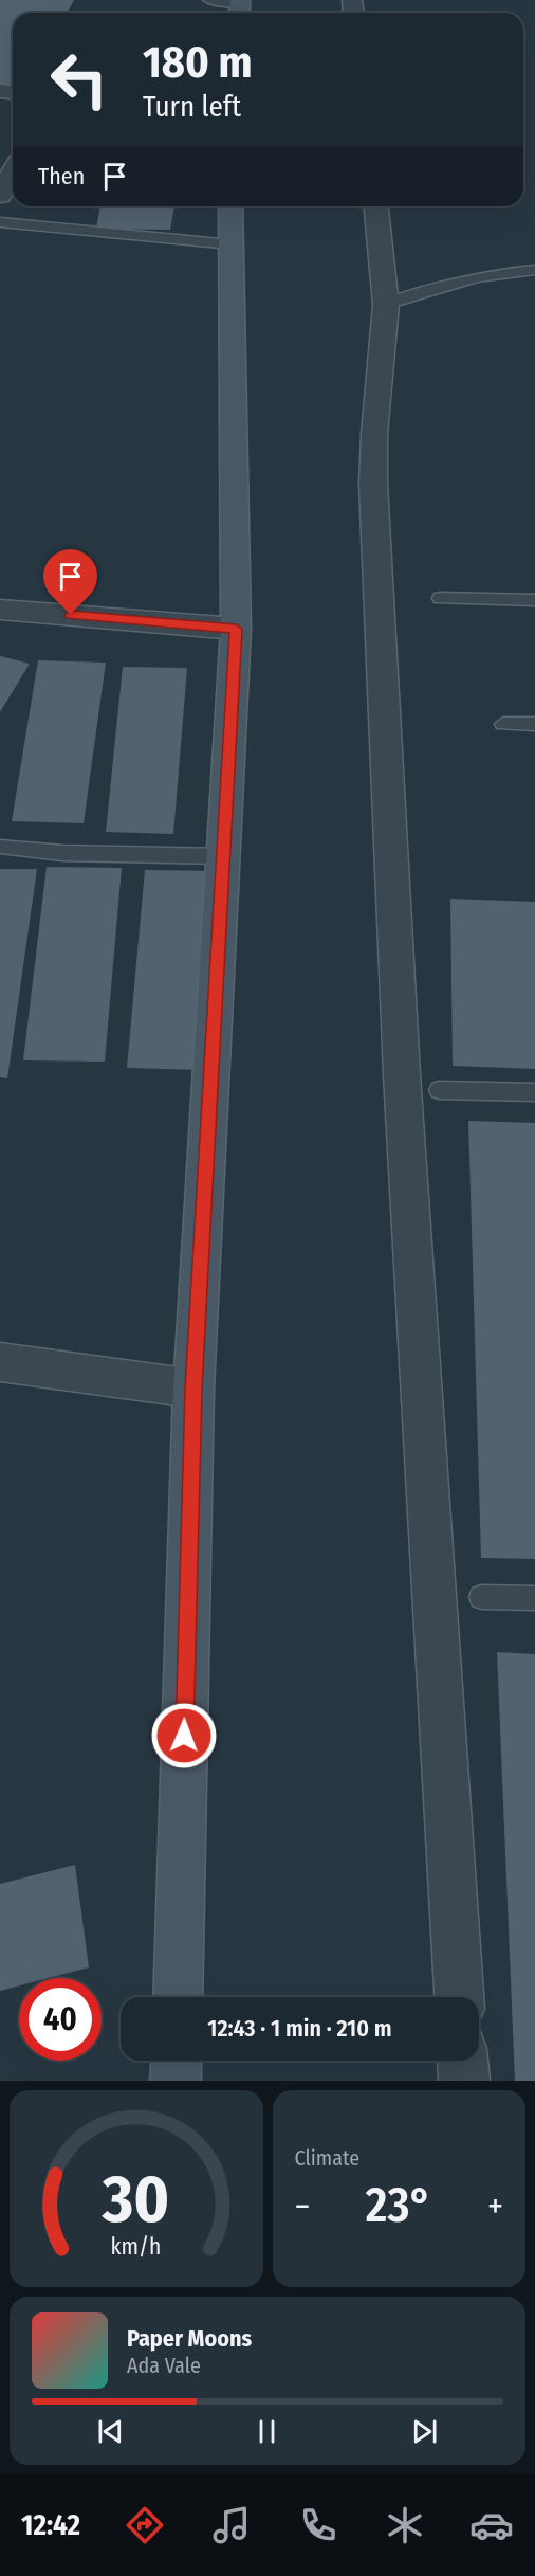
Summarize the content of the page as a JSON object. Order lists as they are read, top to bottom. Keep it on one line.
{"page":{"turn":["180 m","Turn left"],"then":"Then","limit":"40","trip":"12:43 · 1 min · 210 m","tile":"Climate","heat":["−","23°","+"],"song":["Paper Moons","Ada Vale"],"tabs":"12:42","gauge":["30","km/h"]}}
